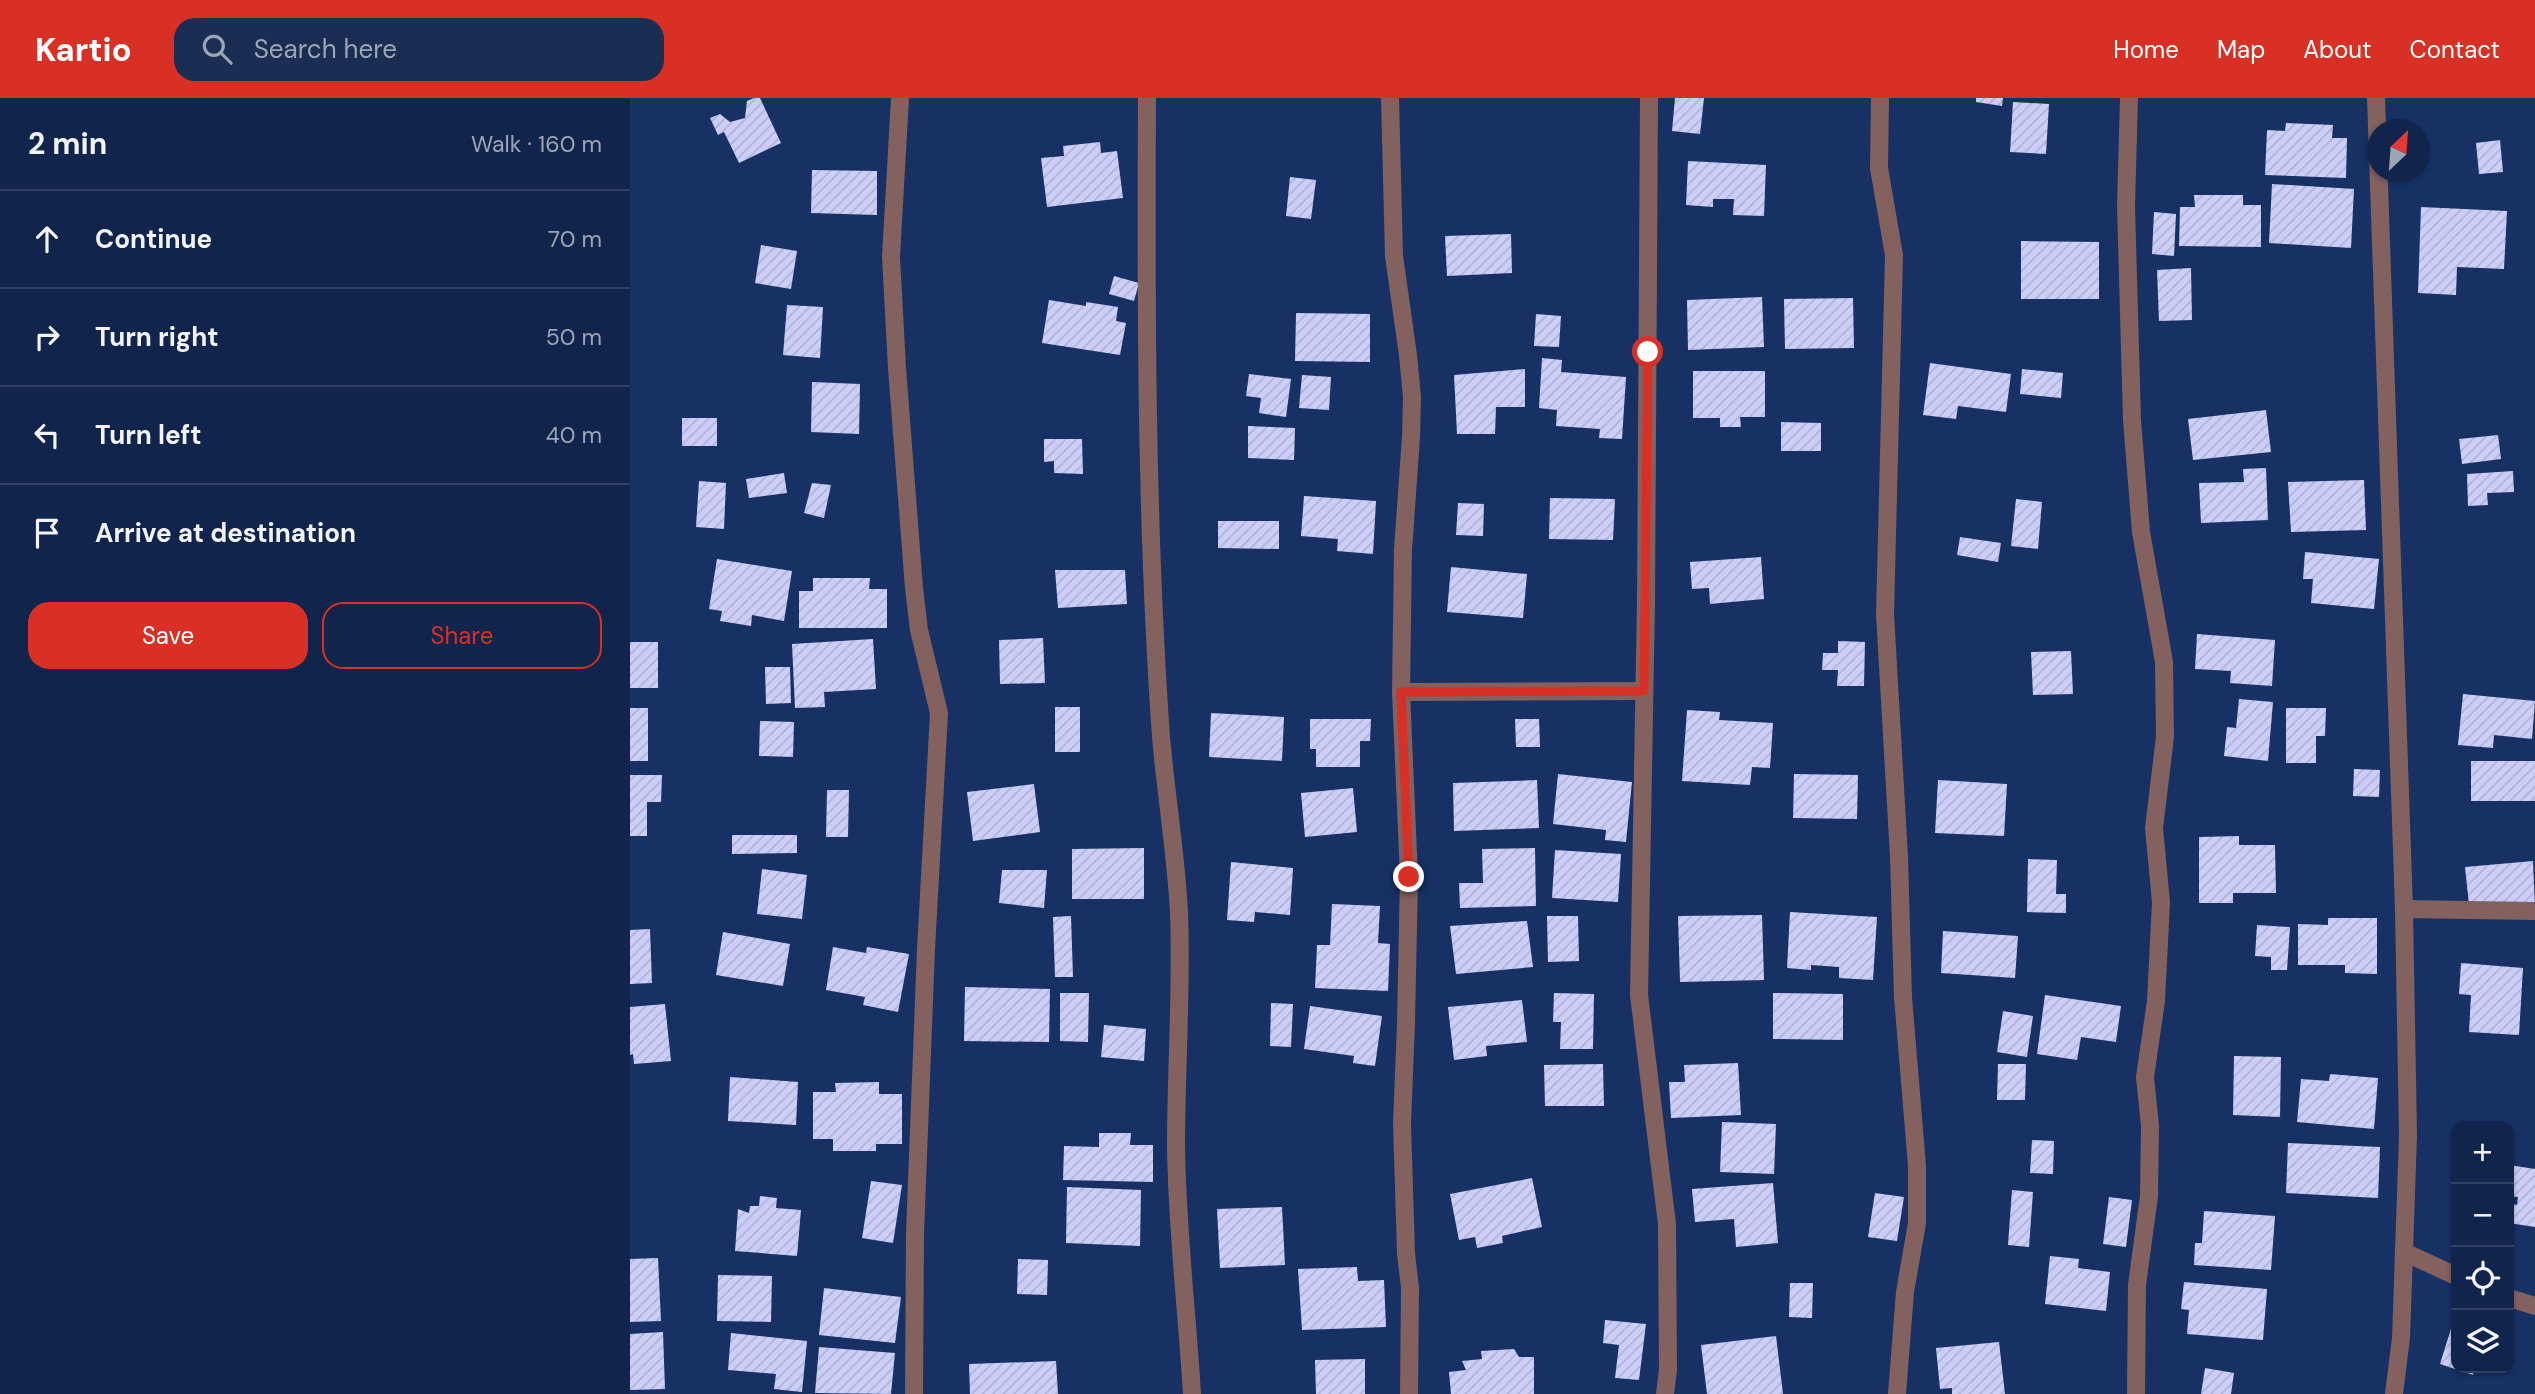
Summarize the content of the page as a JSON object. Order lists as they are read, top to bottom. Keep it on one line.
{"north":"top right","page":{"header":"Kartio","search":"Search here","nav":["Home","Map","About","Contact"],"heading":["2 min","Walk · 160 m"],"list":[["Continue","70 m"],["Turn right","50 m"],["Turn left","40 m"],"Arrive at destination"],"buttons":["Save","Share"],"map_buttons":["+","−"]}}
